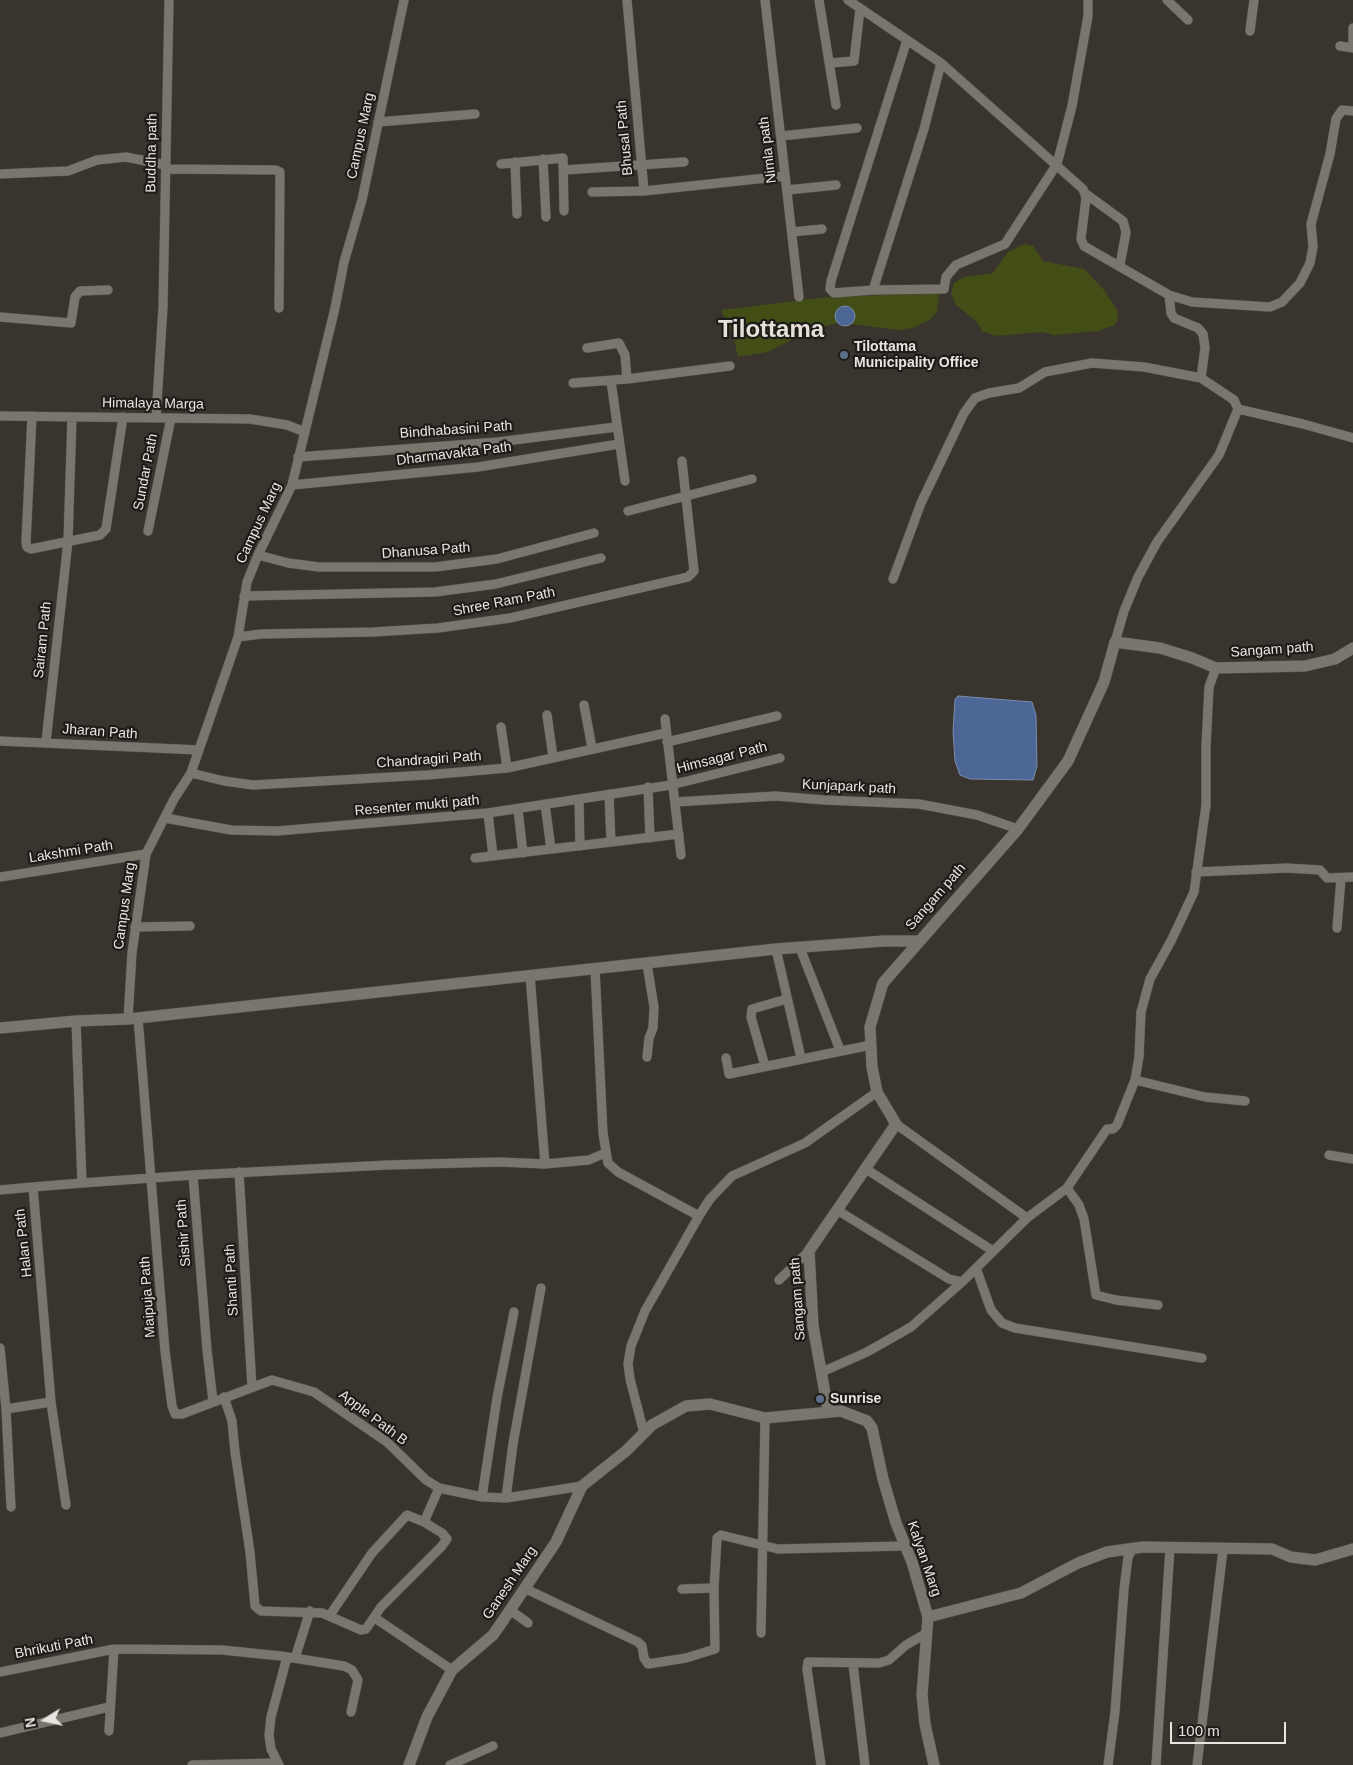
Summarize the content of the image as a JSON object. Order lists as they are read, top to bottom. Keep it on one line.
{"streets":{"street":["Campus Marg","Bhusal Path","Nimla path","Buddha path","Himalaya Marga","Bindhabasini Path","Dharmavakta Path","Sundar Path","Dhanusa Path","Shree Ram Path","Sairam Path","Sangam path","Jharan Path","Himsagar Path","Chandragiri Path","Kunjapark path","Resenter mukti path","Lakshmi Path","Sishir Path","Halan Path","Shanti Path","Maipuja Path","Apple Path B","Kalyan Marg","Ganesh Marg","Bhrikuti Path"]},"crossings":[["Campus Marg","Himalaya Marga"],["Campus Marg","Bindhabasini Path"],["Campus Marg","Dharmavakta Path"],["Campus Marg","Dhanusa Path"],["Campus Marg","Shree Ram Path"],["Campus Marg","Jharan Path"],["Campus Marg","Chandragiri Path"],["Campus Marg","Resenter mukti path"],["Campus Marg","Lakshmi Path"],["Campus Marg","Maipuja Path"],["Bhusal Path","Nimla path"],["Buddha path","Himalaya Marga"],["Himalaya Marga","Sundar Path"],["Himalaya Marga","Sairam Path"],["Sairam Path","Jharan Path"],["Sangam path","Kunjapark path"],["Sangam path","Kalyan Marg"],["Himsagar Path","Resenter mukti path"],["Sishir Path","Apple Path B"],["Shanti Path","Apple Path B"],["Maipuja Path","Apple Path B"],["Apple Path B","Kalyan Marg"],["Apple Path B","Ganesh Marg"],["Kalyan Marg","Ganesh Marg"]],"districts":["Tilottama"],"places":["Tilottama Municipality Office","Sunrise"],"scale_bar":"100 m","north":"left"}
